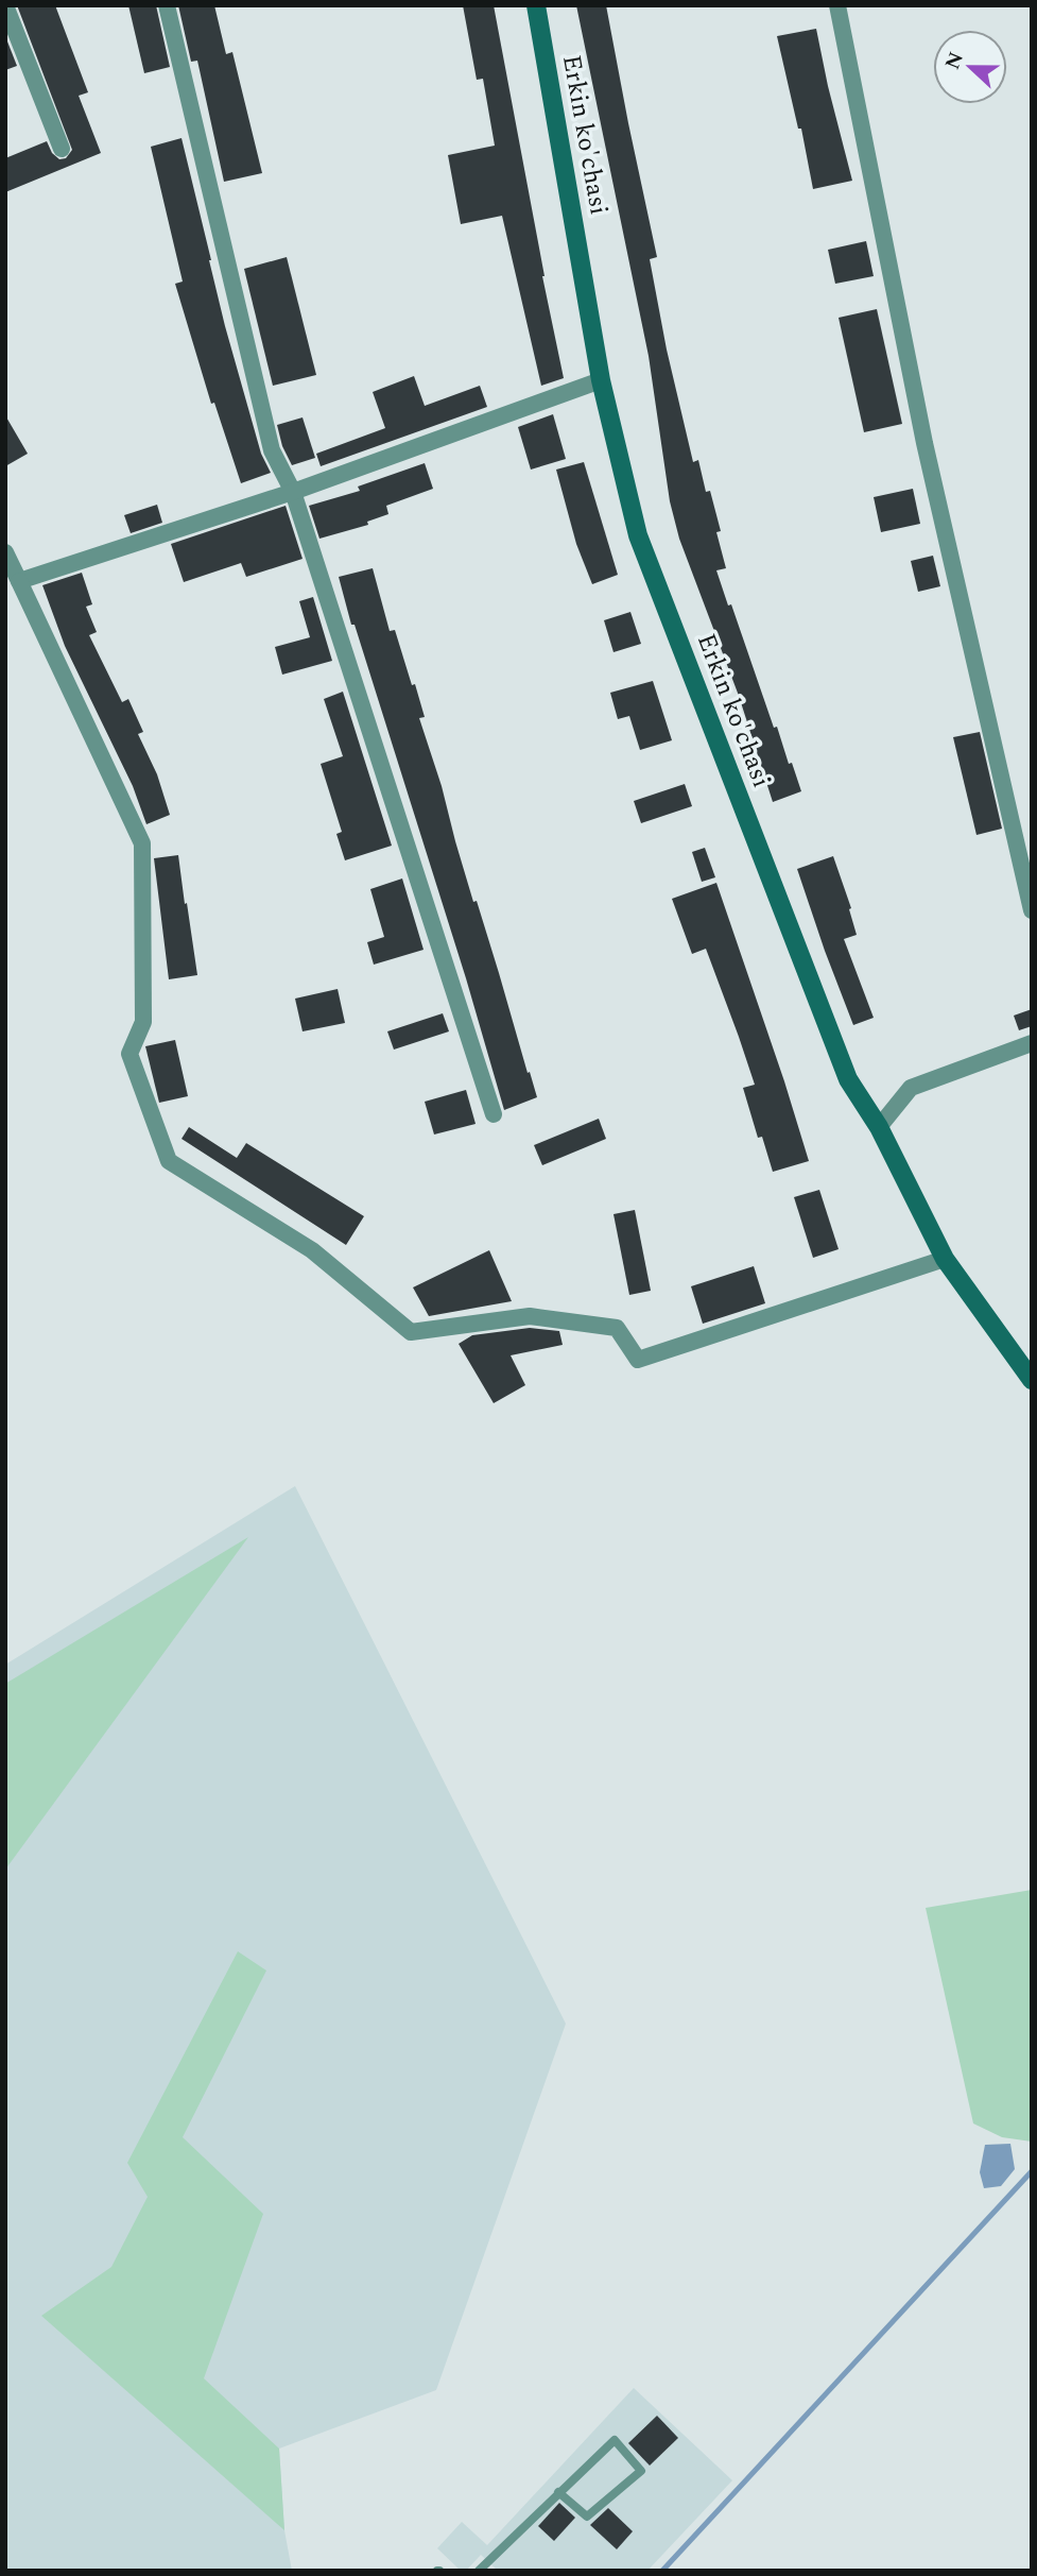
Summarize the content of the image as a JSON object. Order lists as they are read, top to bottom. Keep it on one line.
{"streets":{"main road":["Erkin ko'chasi"]},"north":"left"}
